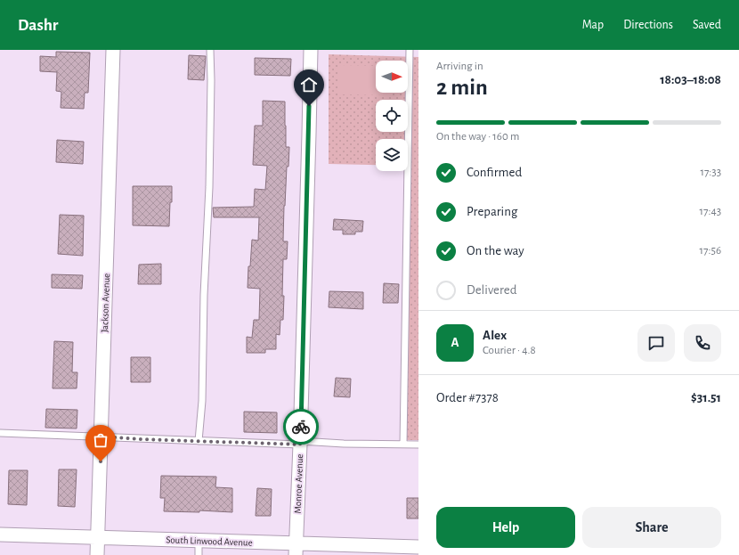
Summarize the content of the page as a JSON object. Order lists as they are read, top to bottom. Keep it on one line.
{"streets":{"street":["Jackson Avenue","Monroe Avenue","South Linwood Avenue"]},"crossings":[["Jackson Avenue","South Linwood Avenue"],["Monroe Avenue","South Linwood Avenue"]],"north":"right","page":{"header":"Dashr","nav":["Map","Directions","Saved"],"heading":["2 min","Arriving in","18:03–18:08"],"panel":["Alex","Courier · 4.8","Order #7378","$31.51"],"bar":"On the way · 160 m","list":[["Confirmed","17:33"],["Preparing","17:43"],["On the way","17:56"],"Delivered"],"round":"A","buttons":["Help","Share"]}}
